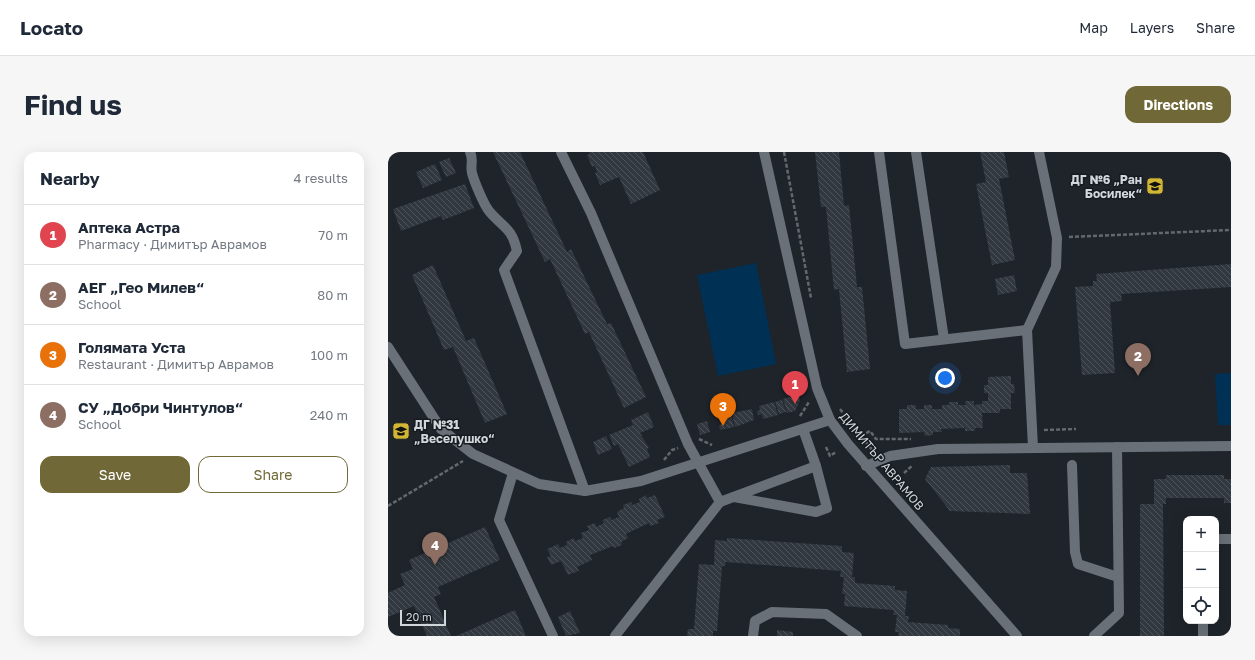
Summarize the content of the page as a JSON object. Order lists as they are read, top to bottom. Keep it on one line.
{"streets":{"street":["ДИМИТЪР АВРАМОВ"]},"places":{"school or university":["ДГ №6 „Ран Босилек“","ДГ №31 „Веселушко“"]},"scale_bar":"20 m","page":{"header":"Locato","nav":["Map","Layers","Share"],"buttons":["Directions",["Save","Share"]],"title":"Find us","heading":["Nearby","4 results"],"list":[{"mark":"1","name":"Аптека Астра","note":"Pharmacy · Димитър Аврамов","value":"70 m"},{"mark":"2","name":"АЕГ „Гео Милев“","note":"School","value":"80 m"},{"mark":"3","name":"Голямата Уста","note":"Restaurant · Димитър Аврамов","value":"100 m"},{"mark":"4","name":"СУ „Добри Чинтулов“","note":"School","value":"240 m"}],"pins":["2","1","3","4"],"map_buttons":["+","−"],"scale":"20 m"}}
